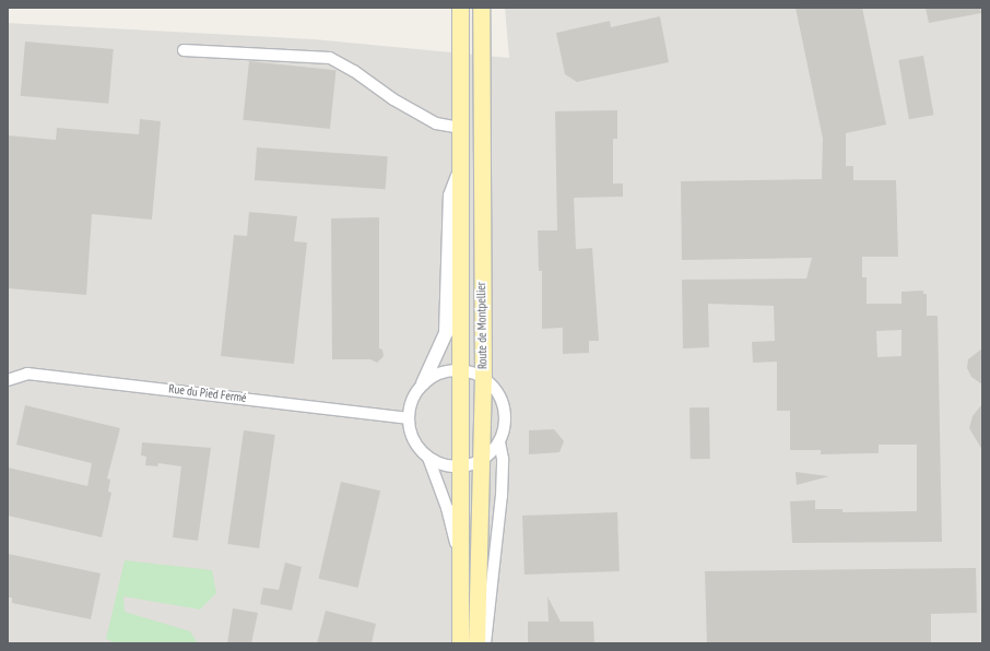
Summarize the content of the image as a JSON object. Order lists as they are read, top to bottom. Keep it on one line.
{"streets":{"main road":["Route de Montpellier"],"street":["Rue du Pied Fermé"]}}
